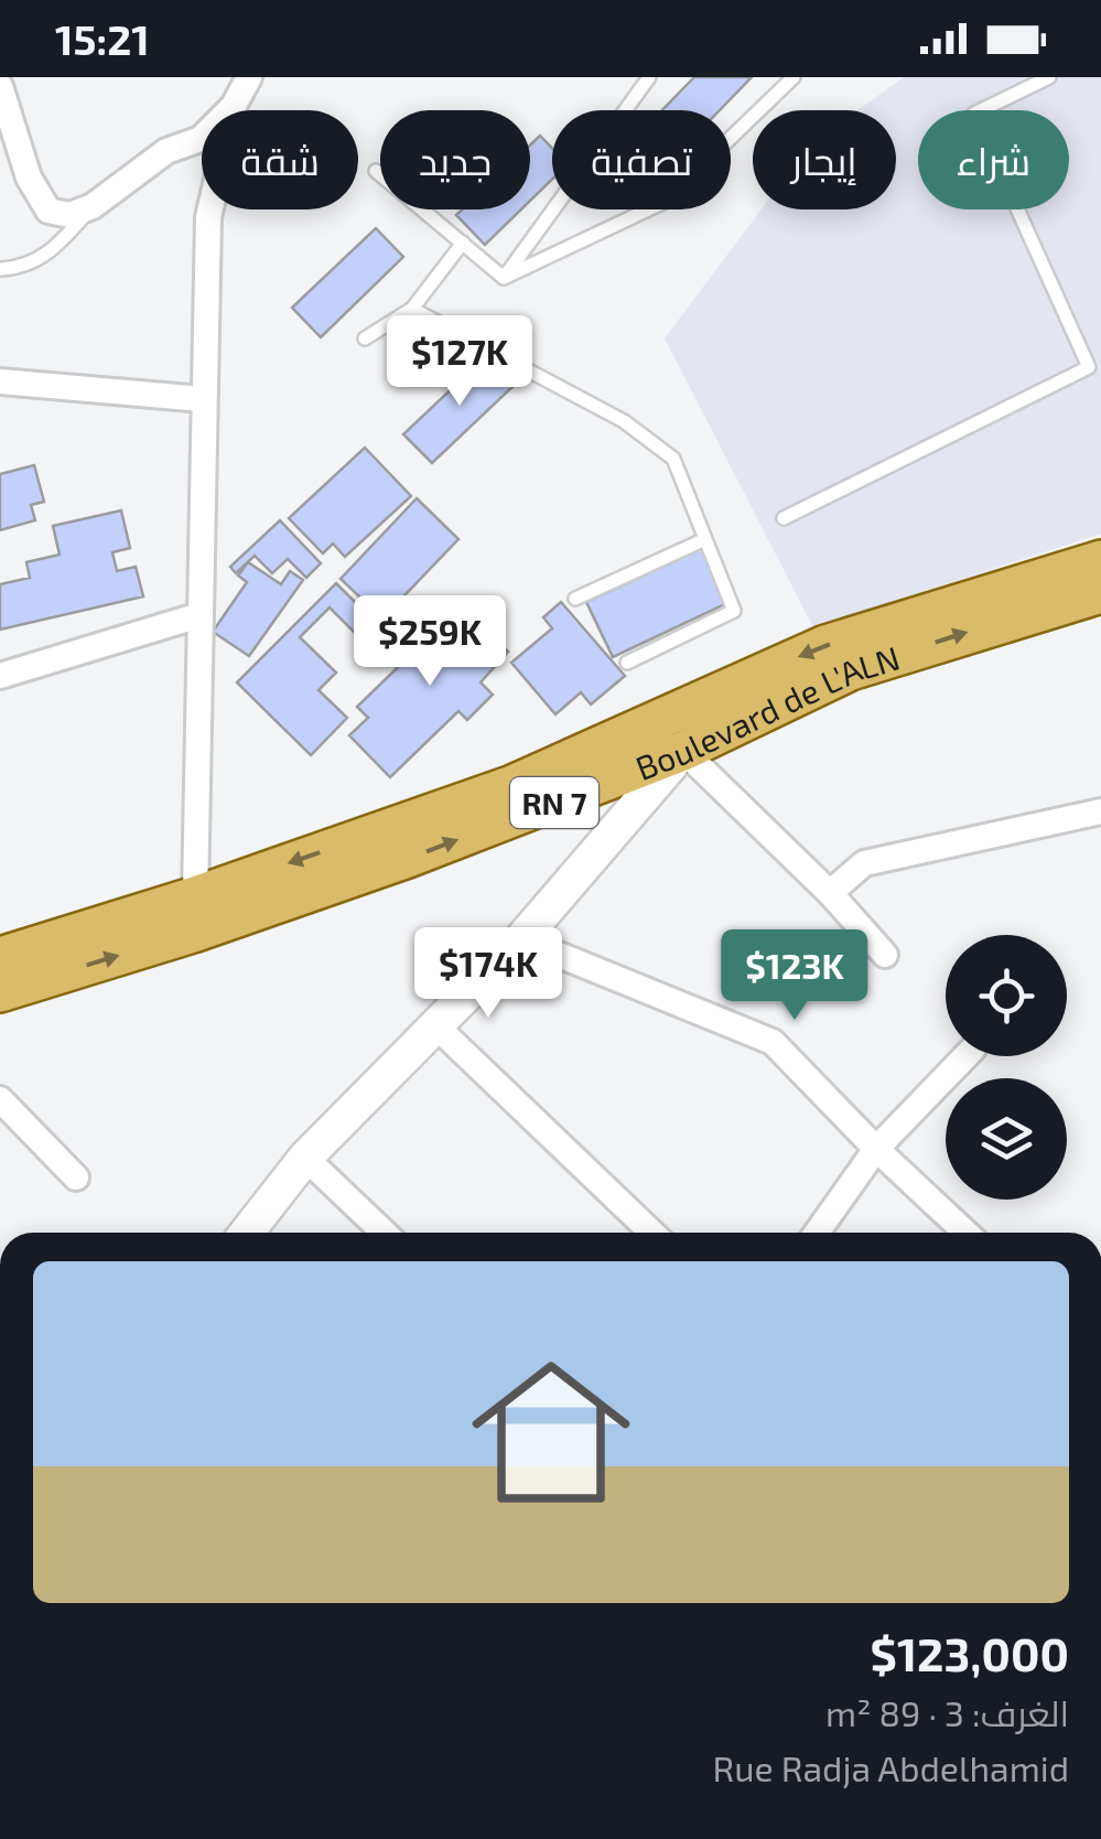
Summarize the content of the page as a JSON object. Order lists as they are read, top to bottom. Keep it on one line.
{"streets":{"main road":["Boulevard de L'ALN","RN 7"]},"page":{"status":"15:21","chip":["شراء","إيجار","تصفية","جديد","شقة"],"price":["$127K","$259K","$174K","$123K"],"list":[{"name":"$123,000","note":"الغرف: 3 · 89 m² · Rue Radja Abdelhamid"}]}}
